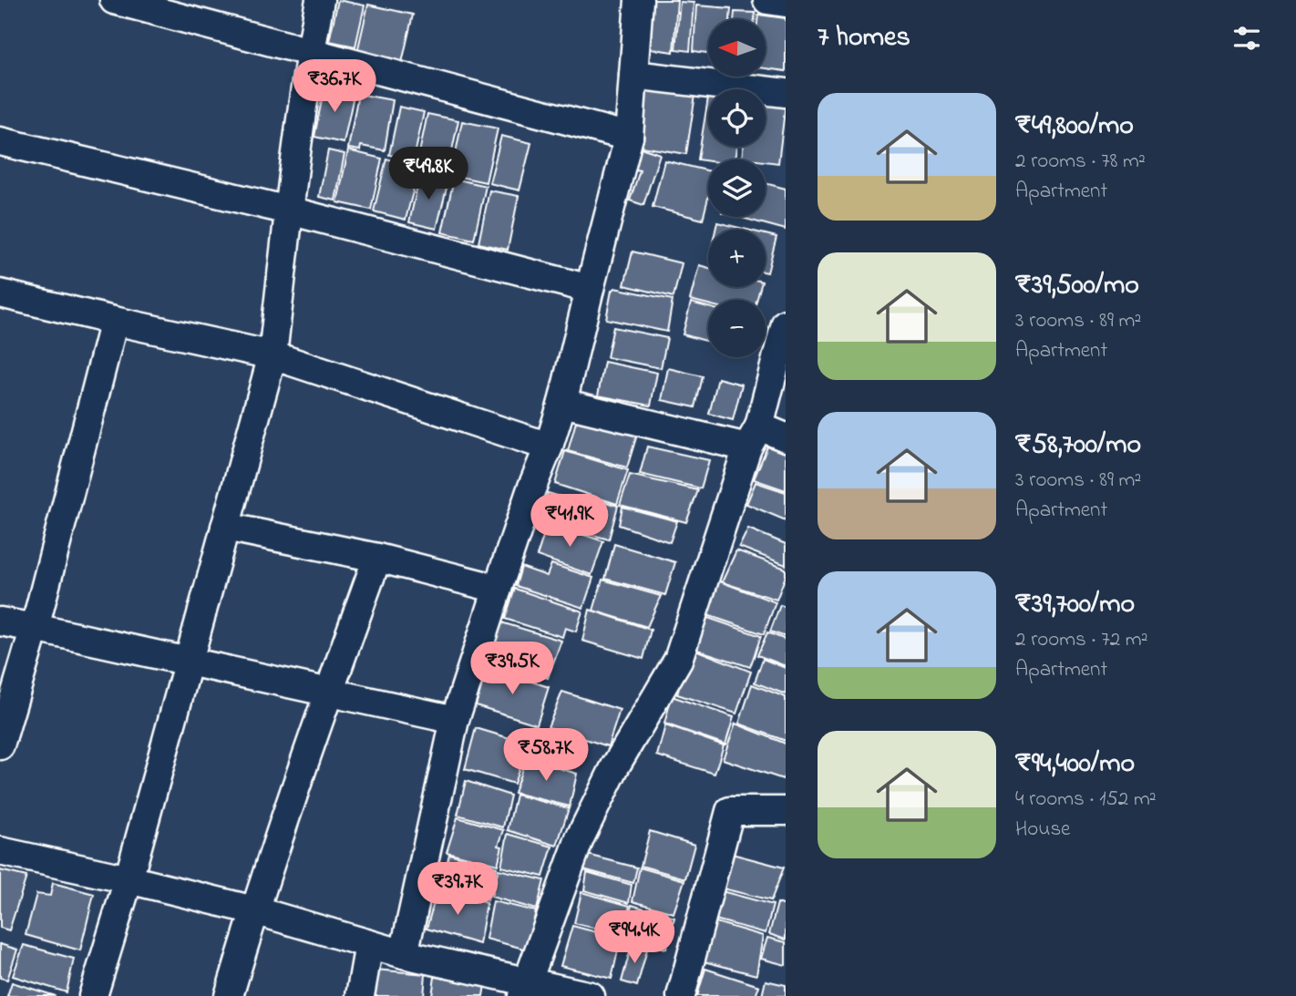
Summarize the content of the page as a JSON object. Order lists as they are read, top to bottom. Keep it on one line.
{"north":"left","page":{"heading":"7 homes","map_buttons":["+","−"],"price":["₹36.7K","₹49.8K","₹41.9K","₹39.5K","₹58.7K","₹39.7K","₹94.4K"],"list":[{"name":"₹49,800/mo","note":"2 rooms · 78 m² · Apartment"},{"name":"₹39,500/mo","note":"3 rooms · 89 m² · Apartment"},{"name":"₹58,700/mo","note":"3 rooms · 89 m² · Apartment"},{"name":"₹39,700/mo","note":"2 rooms · 72 m² · Apartment"},{"name":"₹94,400/mo","note":"4 rooms · 152 m² · House"}]}}
